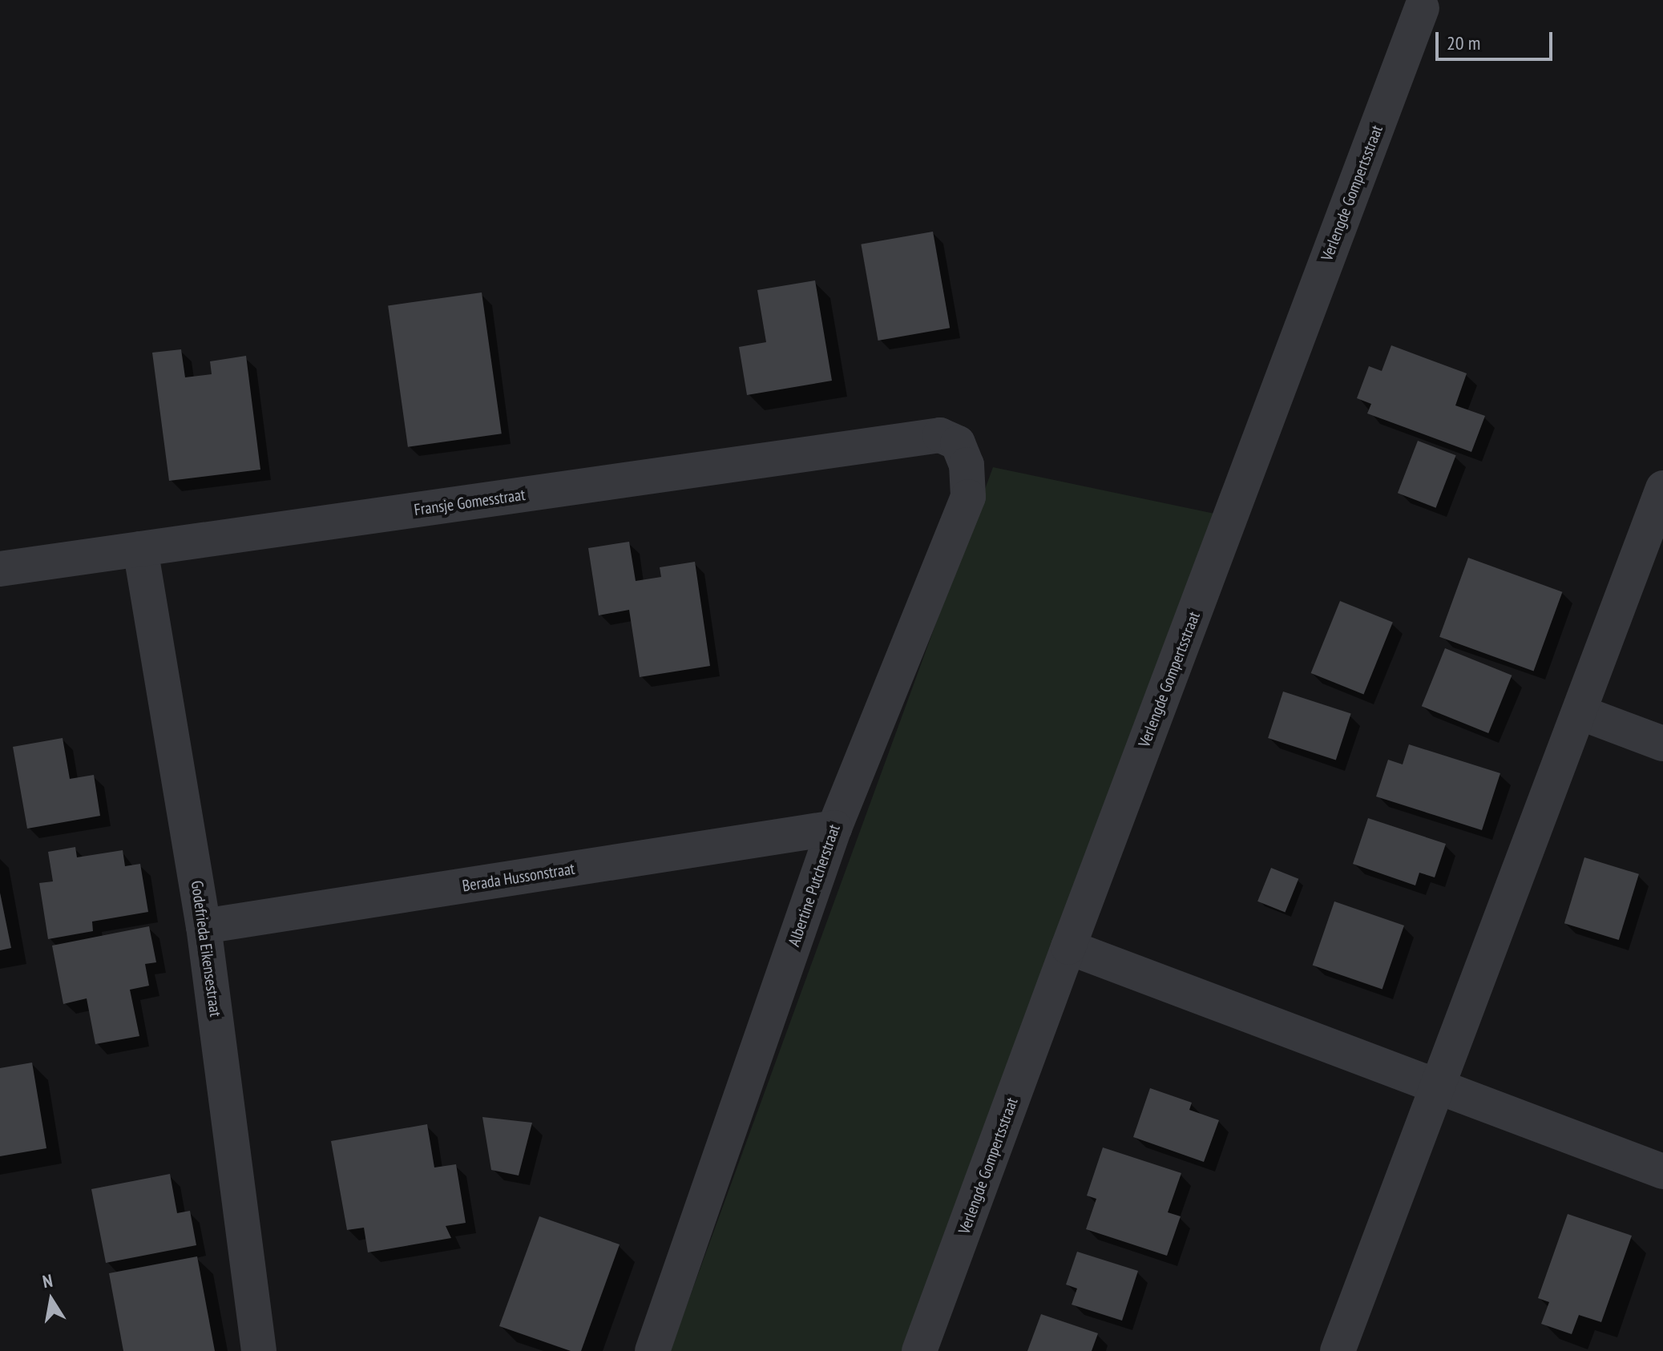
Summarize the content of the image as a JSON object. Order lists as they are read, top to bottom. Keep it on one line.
{"streets":{"street":["Verlengde Gompertsstraat","Fransje Gomesstraat","Berada Hussonstraat","Albertine Putcherstraat","Godefrieda Eikensestraat"]},"crossings":[["Fransje Gomesstraat","Albertine Putcherstraat"],["Fransje Gomesstraat","Godefrieda Eikensestraat"],["Berada Hussonstraat","Albertine Putcherstraat"],["Berada Hussonstraat","Godefrieda Eikensestraat"]],"scale_bar":"20 m","north":"top"}
